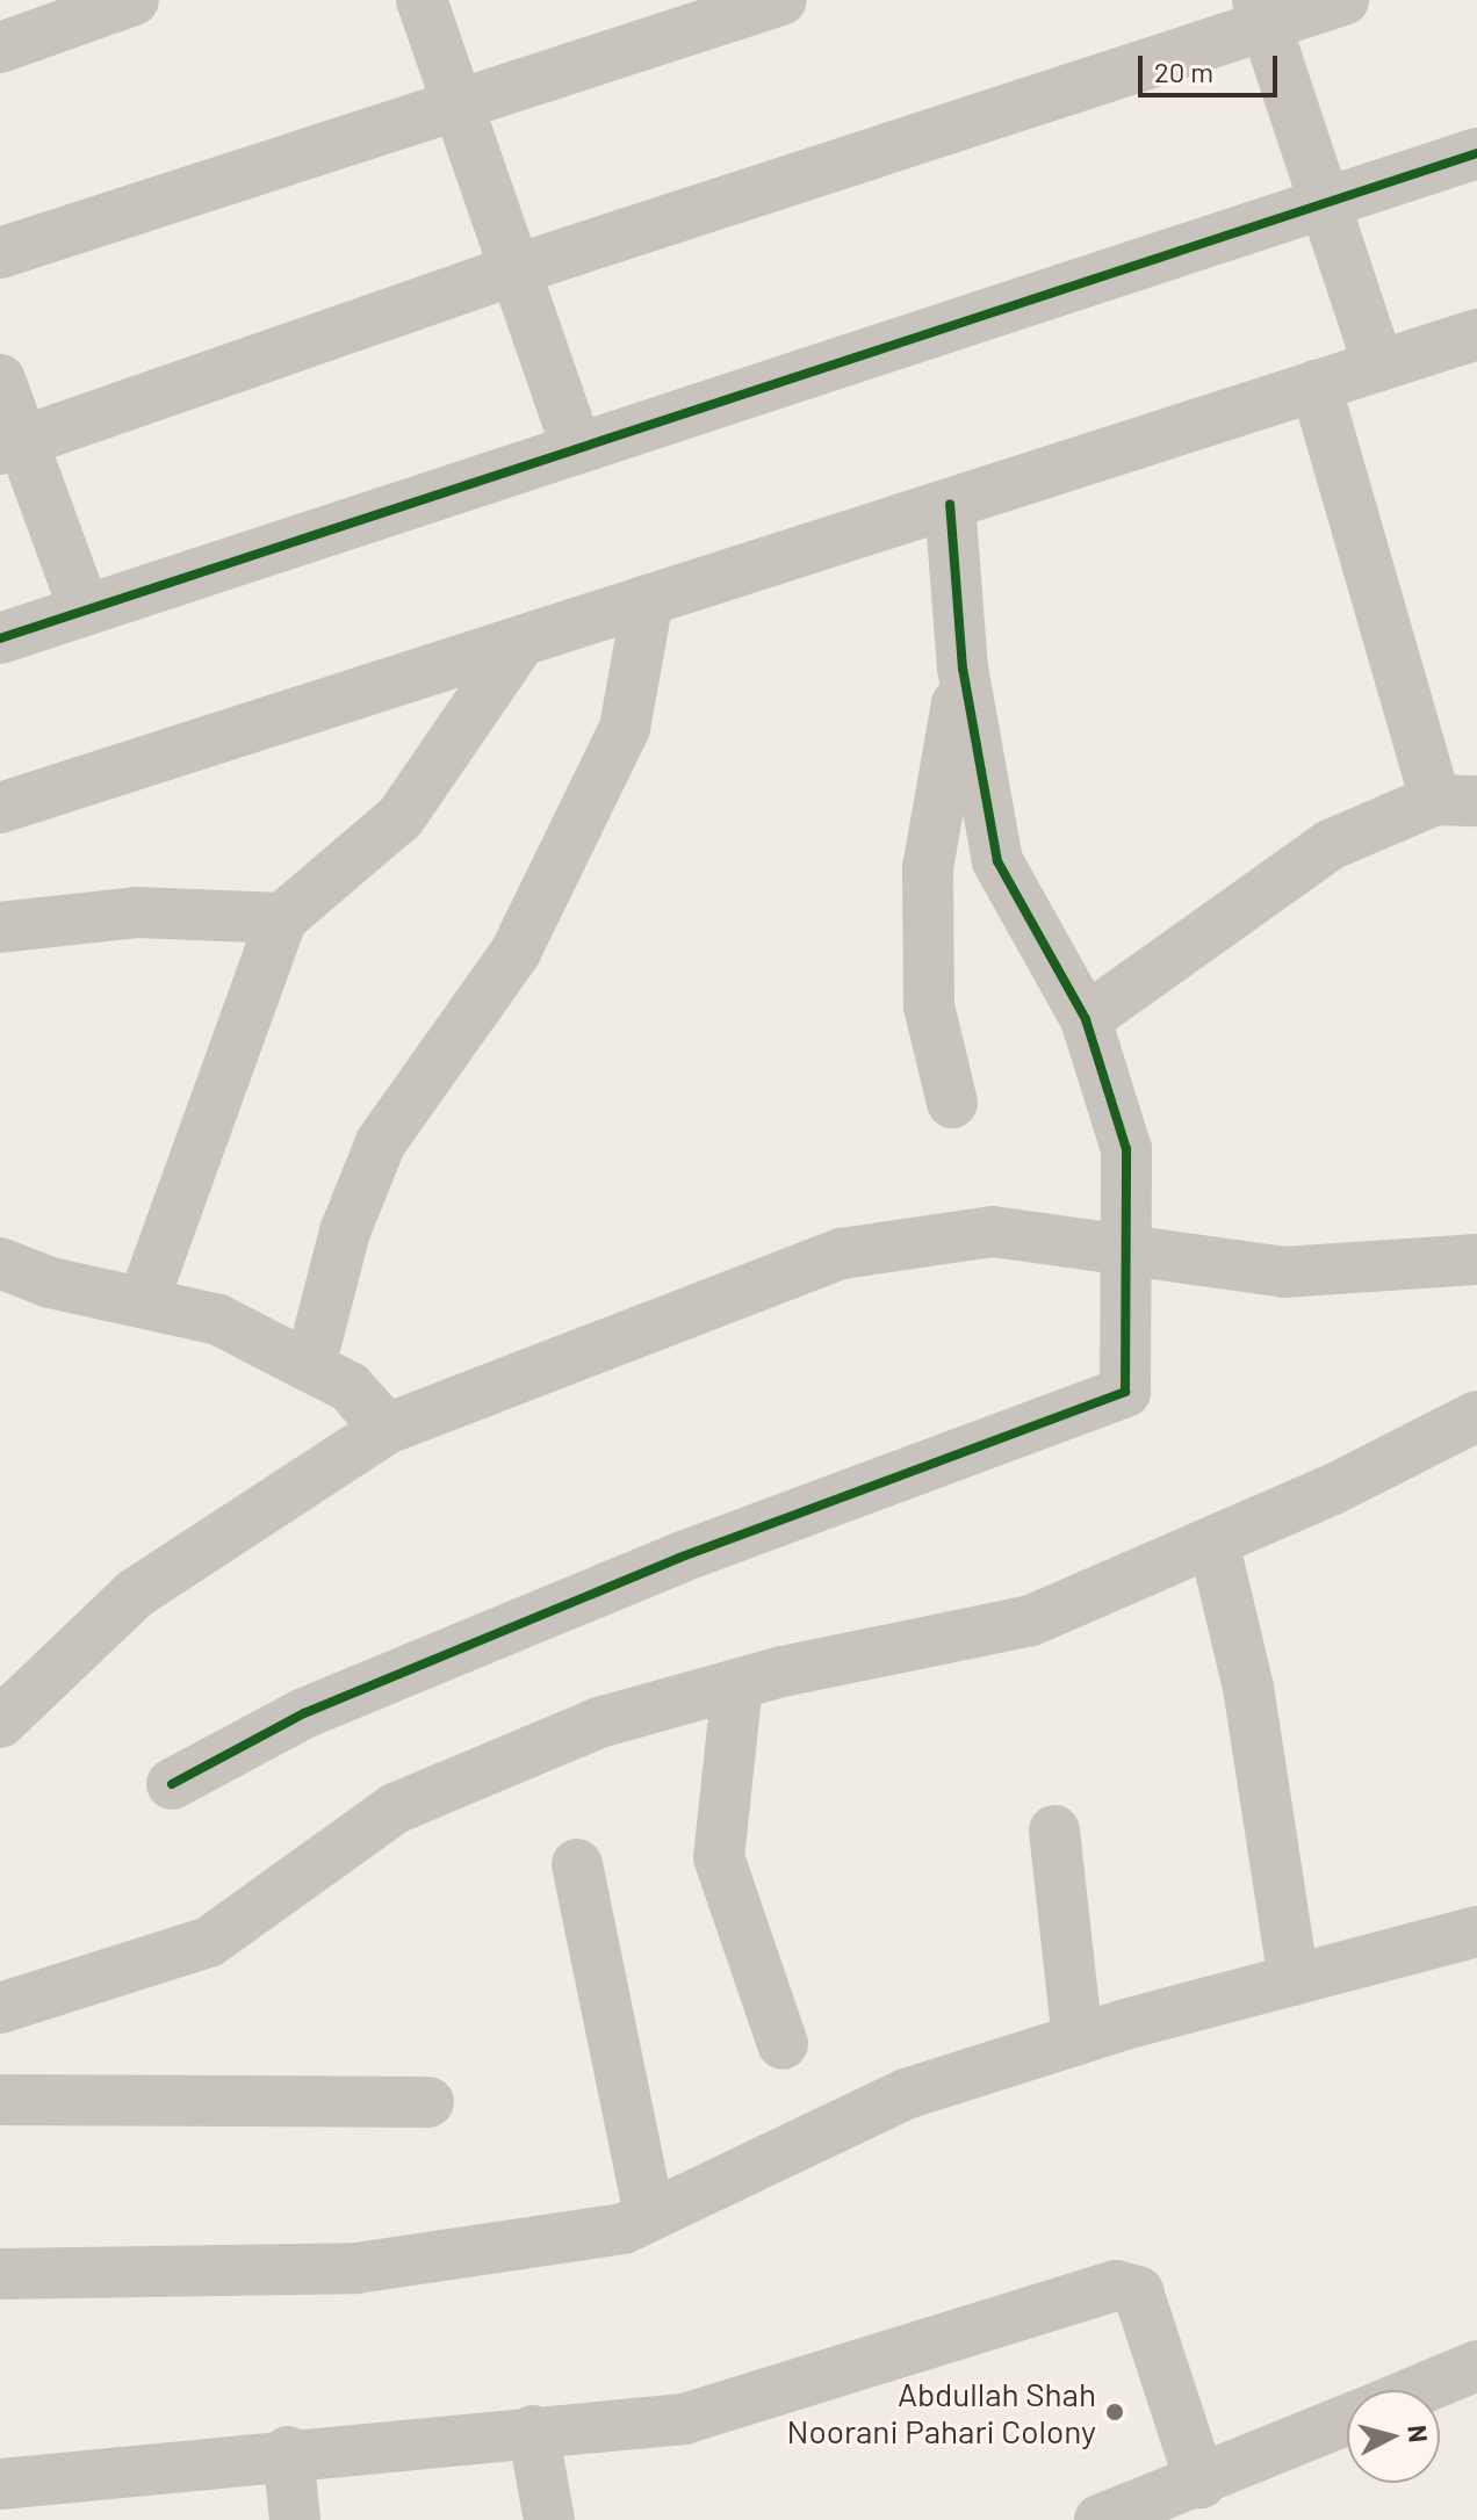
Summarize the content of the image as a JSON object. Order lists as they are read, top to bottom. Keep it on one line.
{"places":["Abdullah Shah Noorani Pahari Colony"],"scale_bar":"20 m","north":"right"}
